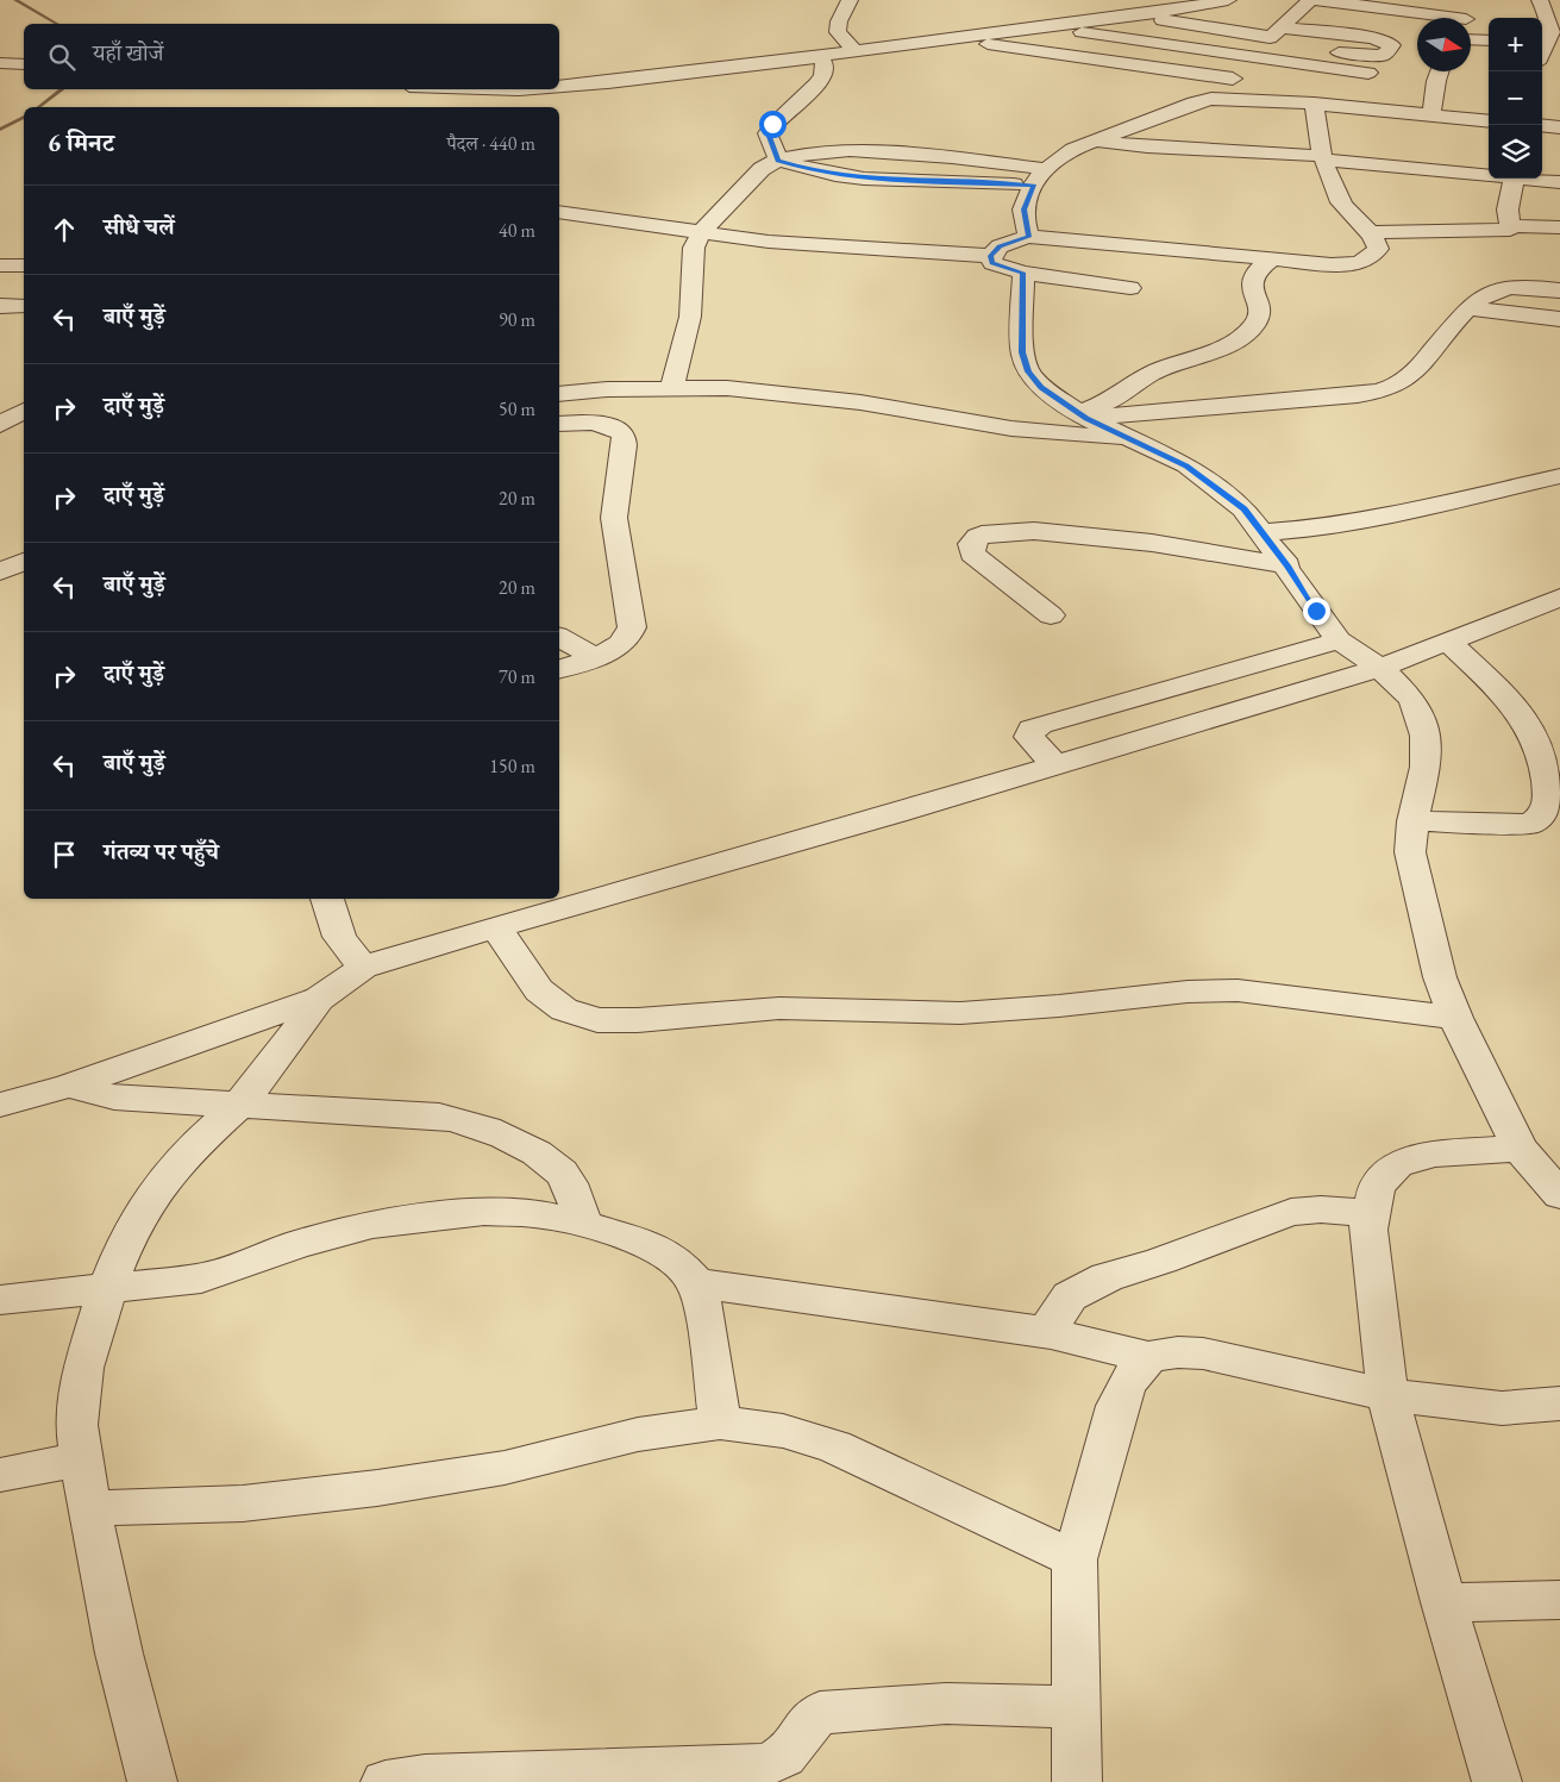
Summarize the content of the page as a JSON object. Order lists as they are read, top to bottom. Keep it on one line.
{"north":"right","page":{"map_buttons":["+","−"],"search":"यहाँ खोजें","heading":["6 मिनट","पैदल · 440 m"],"list":[["सीधे चलें","40 m"],["बाएँ मुड़ें","90 m"],["दाएँ मुड़ें","50 m"],["दाएँ मुड़ें","20 m"],["बाएँ मुड़ें","20 m"],["दाएँ मुड़ें","70 m"],["बाएँ मुड़ें","150 m"],"गंतव्य पर पहुँचे"]}}
